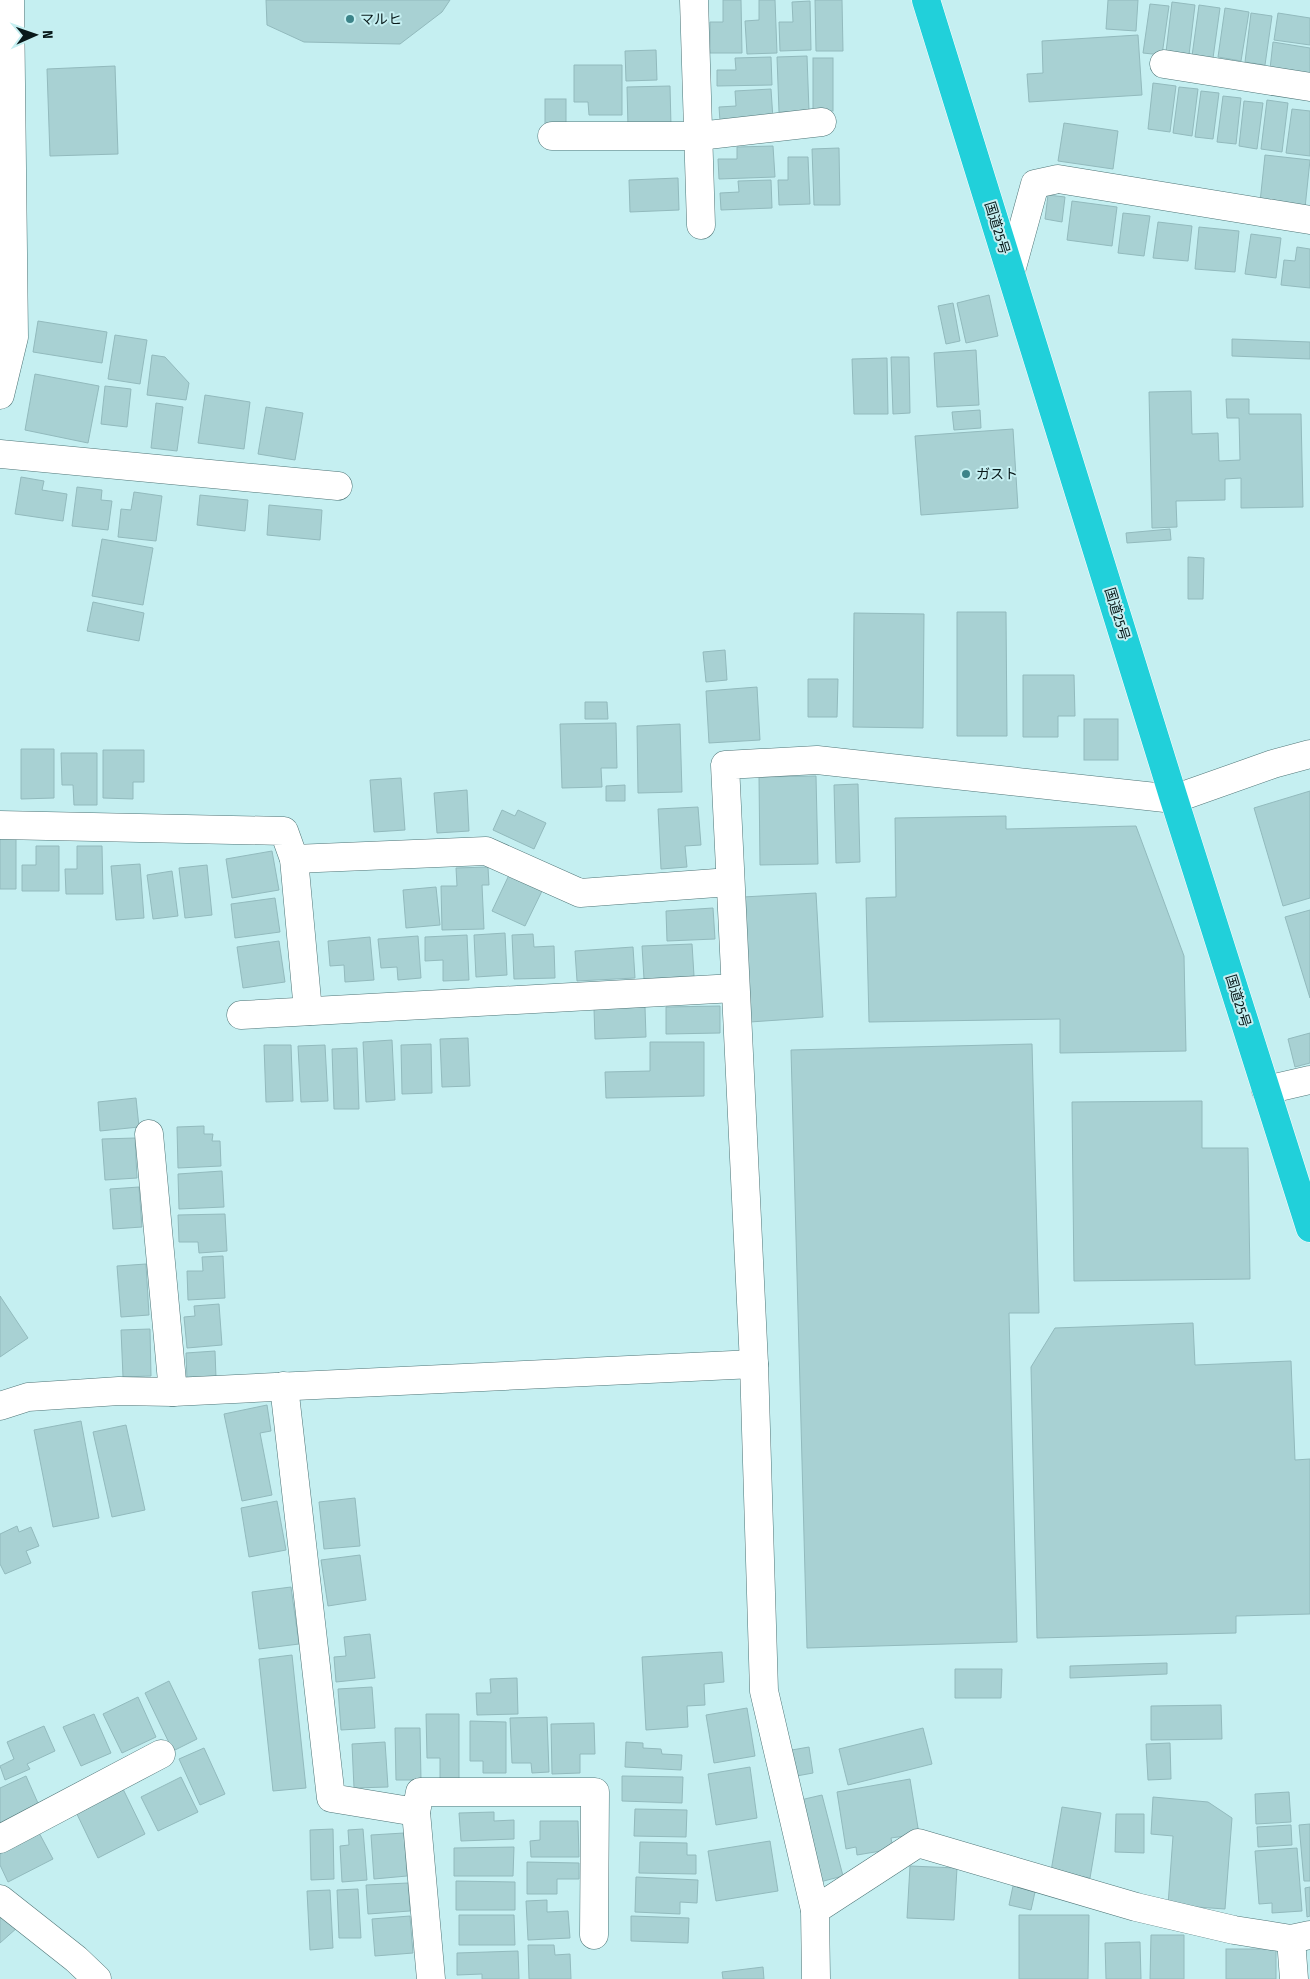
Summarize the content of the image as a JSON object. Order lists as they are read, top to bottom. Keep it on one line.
{"streets":{"highway":["国道25号"]},"places":["マルヒ","ガスト"],"north":"right"}
